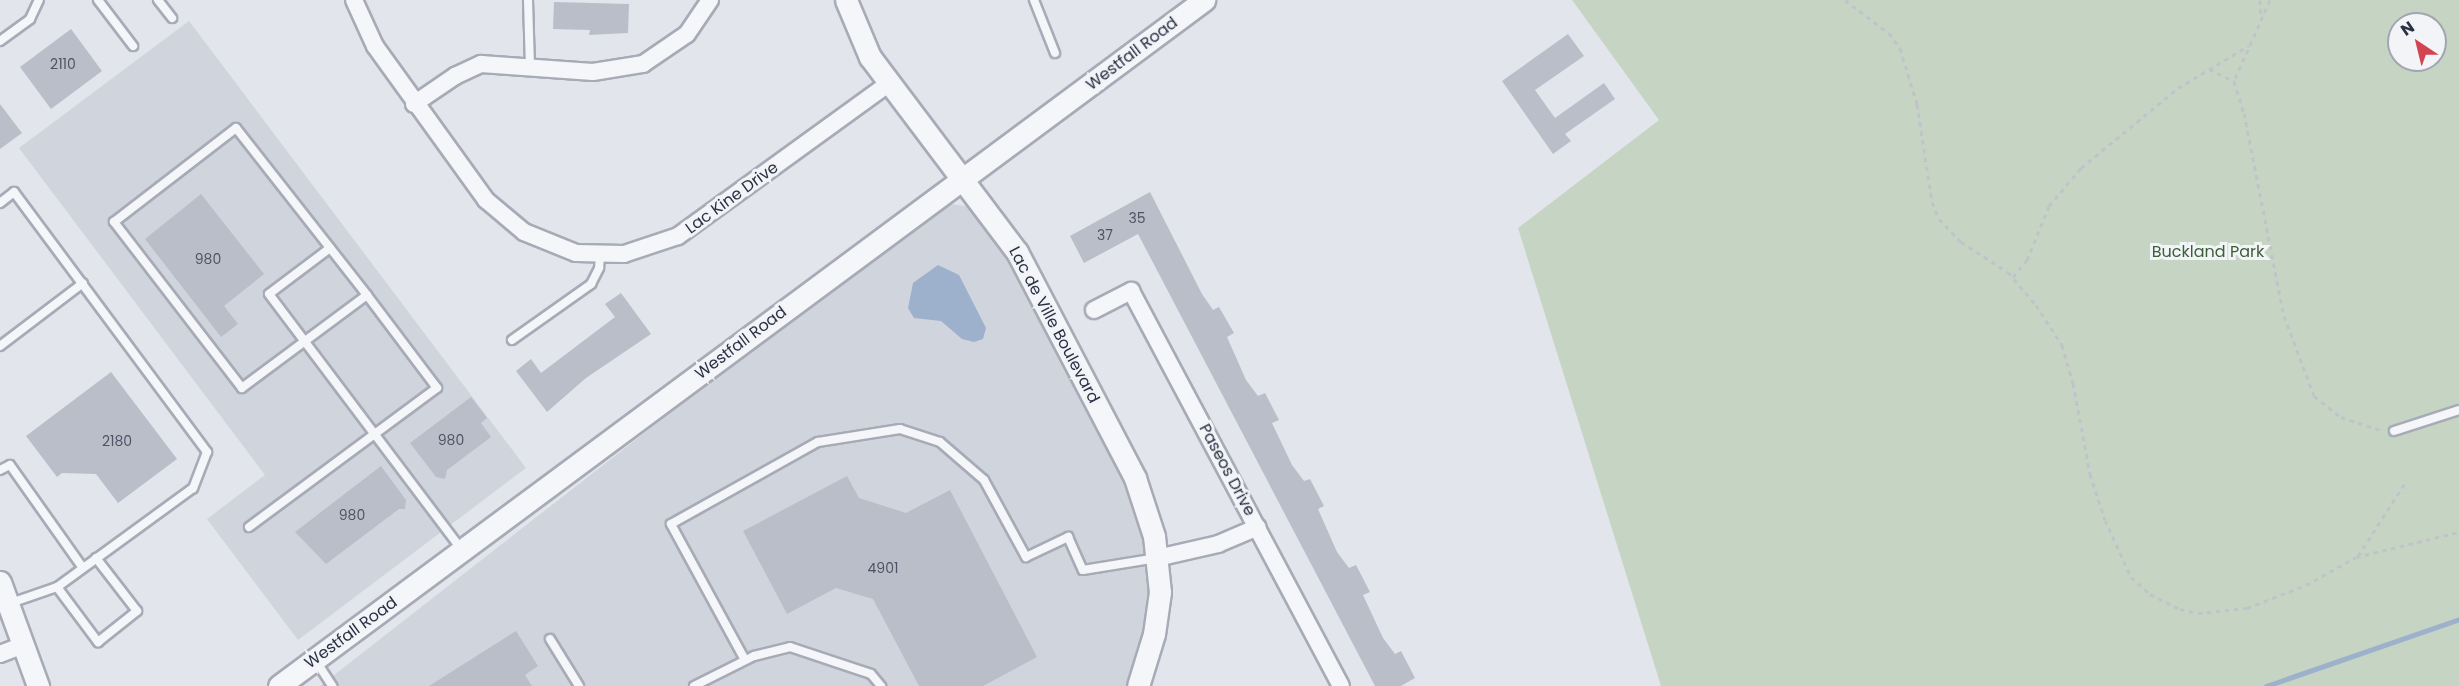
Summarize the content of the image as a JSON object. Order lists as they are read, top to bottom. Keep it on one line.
{"streets":{"street":["Westfall Road","Lac Kine Drive","Lac de Ville Boulevard","Paseos Drive"]},"crossings":[["Westfall Road","Lac de Ville Boulevard"],["Lac Kine Drive","Lac de Ville Boulevard"]],"parks":["Buckland Park"],"house_numbers":["2110","35","37","980","980","2180","980","4901"],"north":"top left"}
